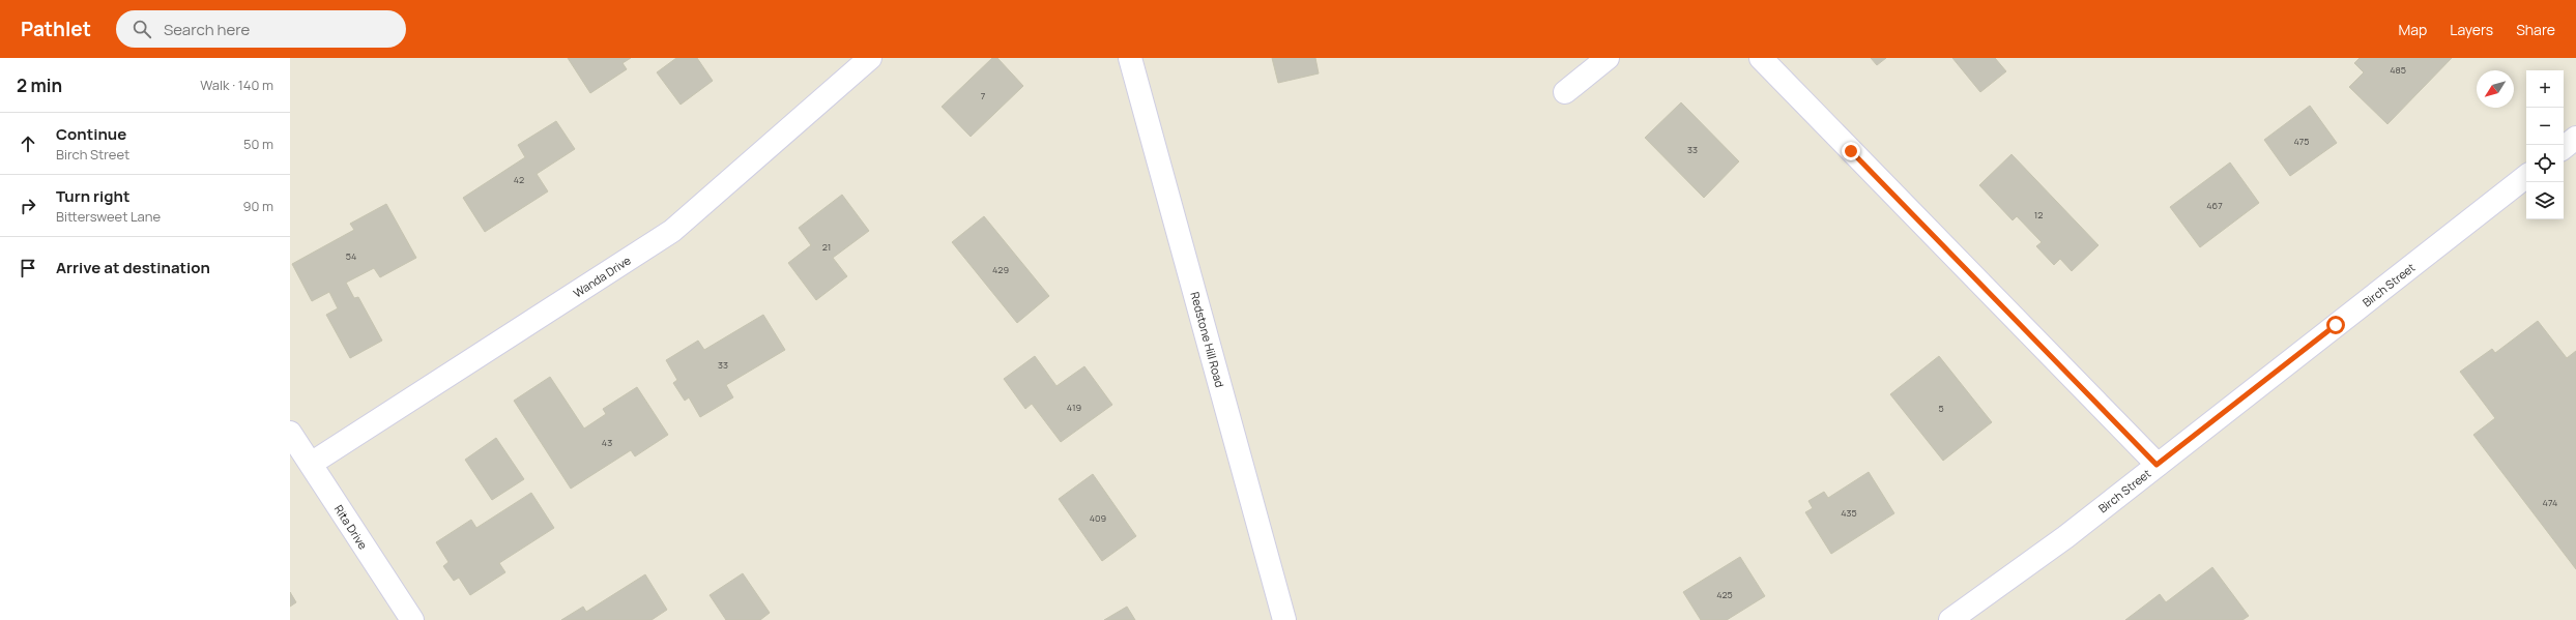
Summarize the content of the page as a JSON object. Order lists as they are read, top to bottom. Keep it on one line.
{"streets":{"street":["Wanda Drive","Birch Street","Redstone Hill Road","Rita Drive"]},"crossings":[["Wanda Drive","Rita Drive"]],"house_numbers":["485","7","475","33","42","467","12","21","54","429","33","419","5","43","474","435","409","425"],"north":"bottom left","page":{"header":"Pathlet","search":"Search here","nav":["Map","Layers","Share"],"heading":["2 min","Walk · 140 m"],"map_buttons":["+","−"],"list":[["Continue","Birch Street","50 m"],["Turn right","Bittersweet Lane","90 m"],"Arrive at destination"]}}
